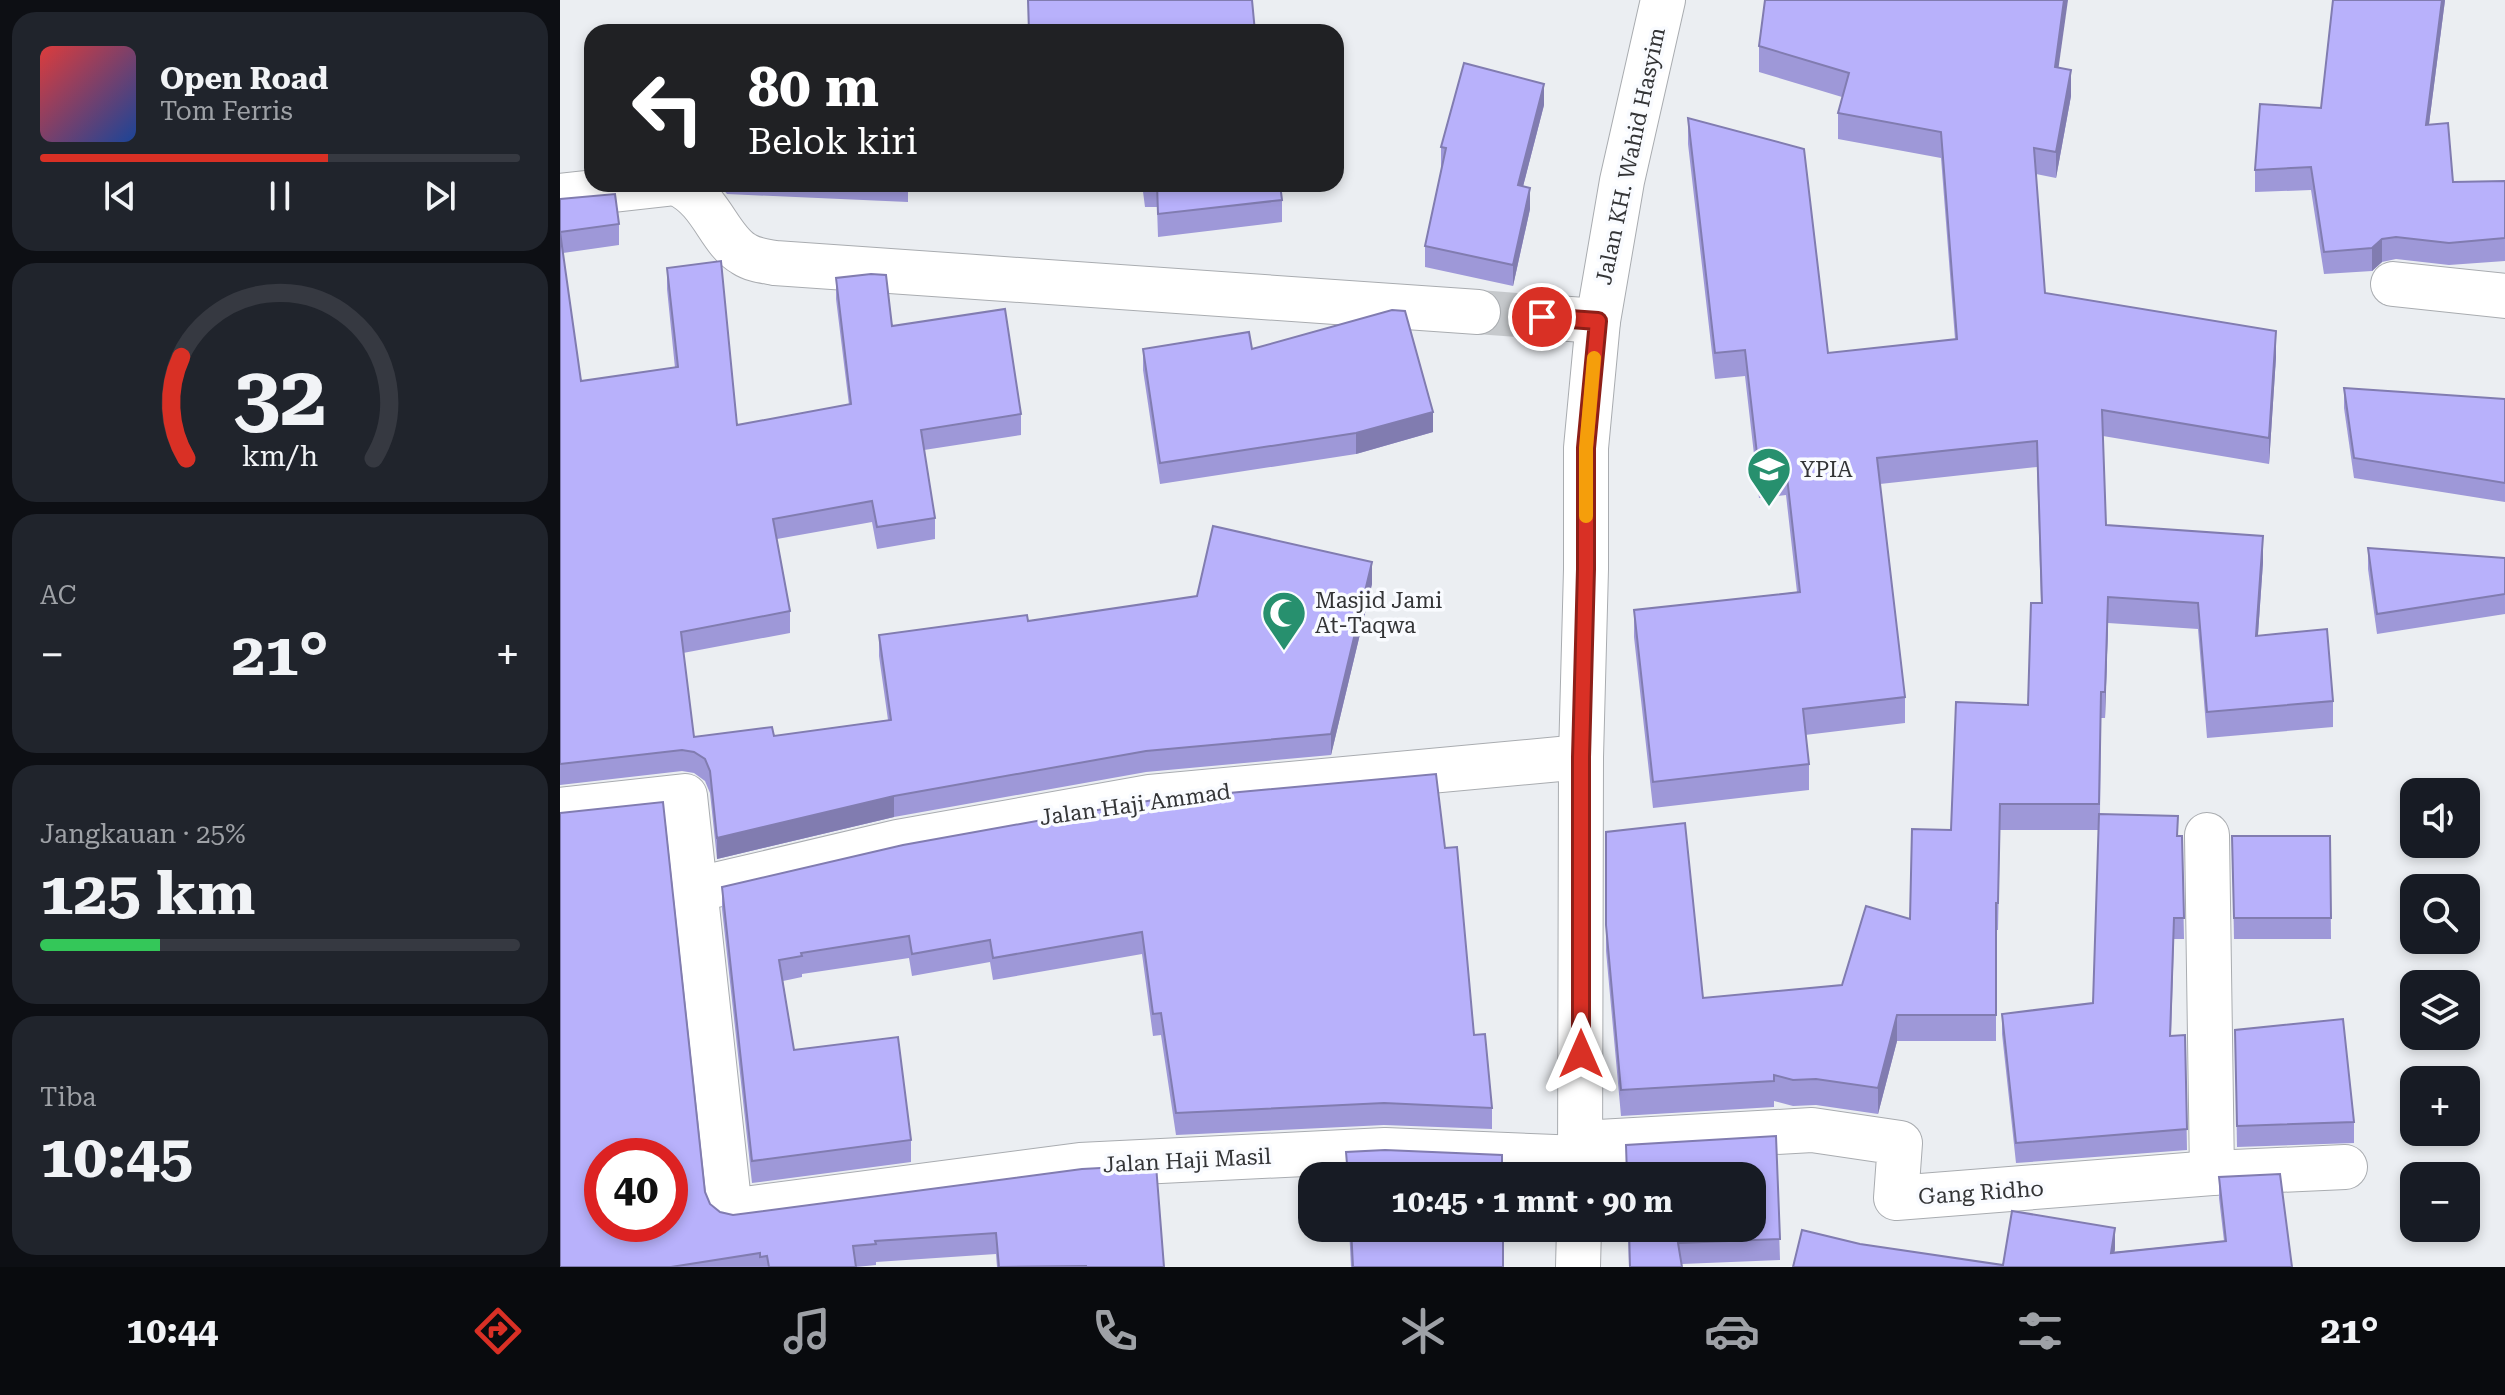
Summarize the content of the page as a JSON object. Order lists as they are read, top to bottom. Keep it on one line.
{"streets":{"street":["Jalan KH. Wahid Hasyim","Jalan Haji Ammad","Jalan Haji Masil","Gang Ridho"]},"crossings":[["Jalan KH. Wahid Hasyim","Jalan Haji Ammad"],["Jalan KH. Wahid Hasyim","Jalan Haji Masil"],["Jalan KH. Wahid Hasyim","Gang Ridho"],["Jalan Haji Ammad","Jalan Haji Masil"],["Jalan Haji Masil","Gang Ridho"]],"places":{"school or university":["YPIA"],"mosque":["Masjid Jami At-Taqwa"]},"page":{"turn":["80 m","Belok kiri"],"song":["Open Road","Tom Ferris"],"tile":["AC",["Jangkauan · 25%","125 km"],["Tiba","10:45"]],"heat":["−","21°","+"],"map_buttons":["+","−"],"limit":"40","trip":"10:45 · 1 mnt · 90 m","tabs":["10:44","21°"],"gauge":["32","km/h"]}}
